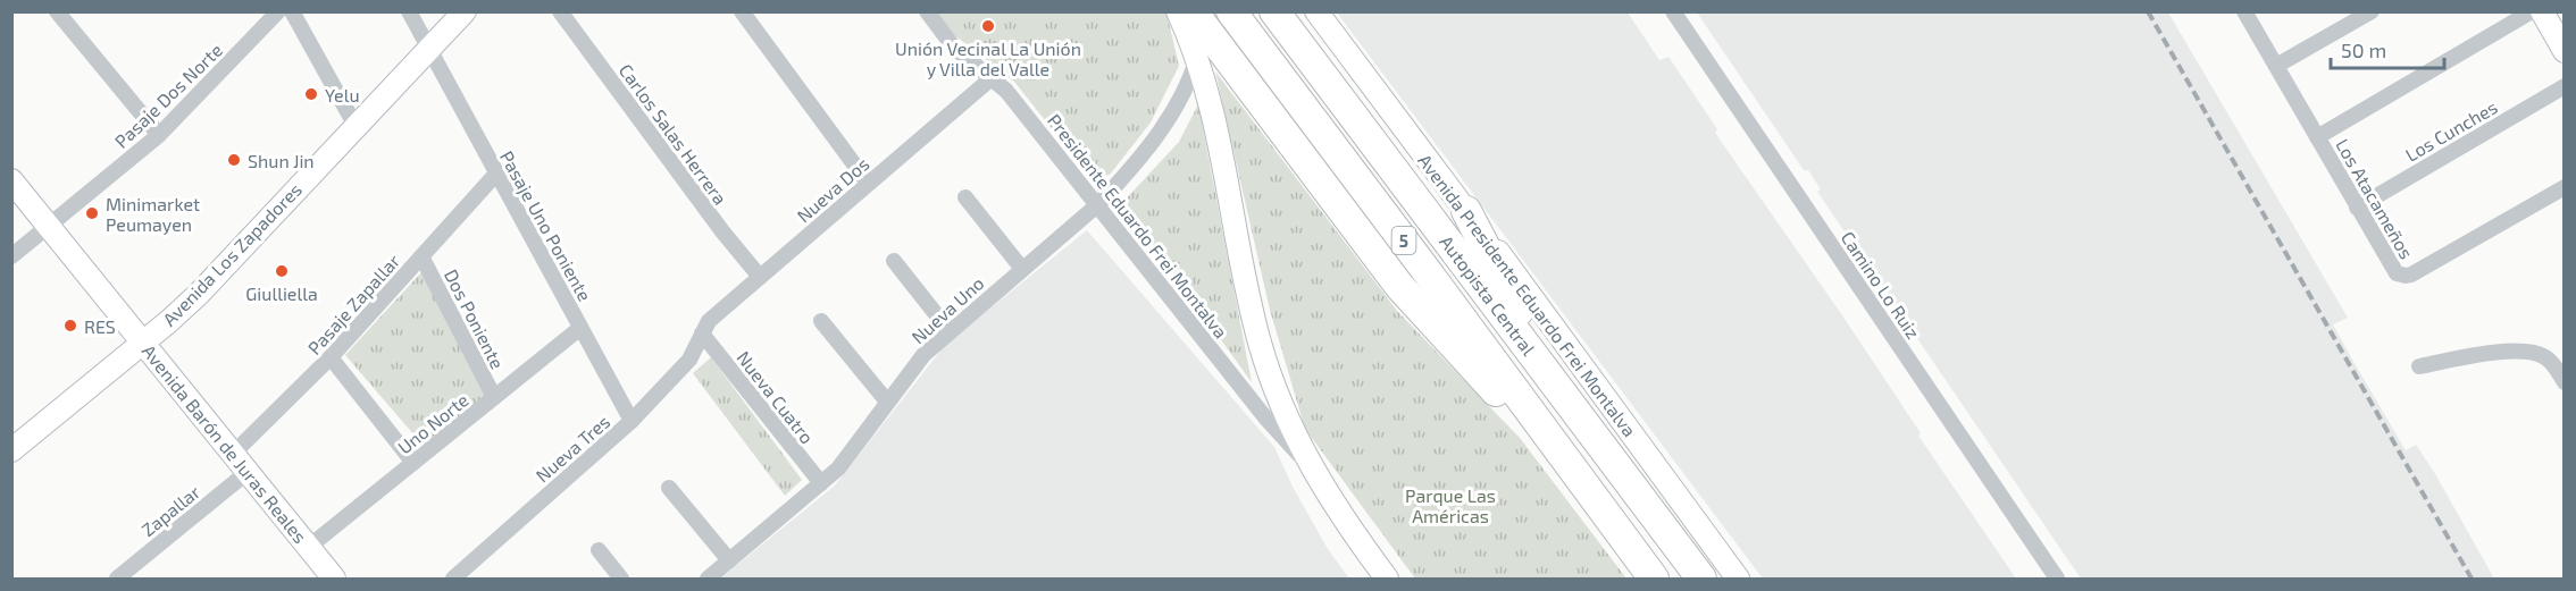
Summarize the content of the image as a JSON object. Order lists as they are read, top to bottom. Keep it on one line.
{"streets":{"highway":["5","Autopista Central"],"main road":["Avenida Los Zapadores","Avenida Presidente Eduardo Frei Montalva","Avenida Barón de Juras Reales"],"street":["Pasaje Dos Norte","Los Cunches","Carlos Salas Herrera","Nueva Dos","Los Atacameños","Pasaje Uno Poniente","Presidente Eduardo Frei Montalva","Camino Lo Ruiz","Pasaje Zapallar","Nueva Uno","Dos Poniente","Nueva Cuatro","Uno Norte","Nueva Tres","Zapallar"]},"crossings":[["Pasaje Dos Norte","Avenida Barón de Juras Reales"],["Los Cunches","Los Atacameños"],["Carlos Salas Herrera","Nueva Dos"],["Nueva Dos","Presidente Eduardo Frei Montalva"],["Nueva Dos","Nueva Cuatro"],["Nueva Dos","Nueva Tres"],["Pasaje Uno Poniente","Avenida Los Zapadores"],["Pasaje Uno Poniente","Pasaje Zapallar"],["Pasaje Uno Poniente","Uno Norte"],["Pasaje Uno Poniente","Nueva Tres"],["Presidente Eduardo Frei Montalva","Nueva Uno"],["Avenida Los Zapadores","Avenida Barón de Juras Reales"],["Pasaje Zapallar","Dos Poniente"],["Pasaje Zapallar","Avenida Barón de Juras Reales"],["Nueva Uno","Nueva Cuatro"],["Dos Poniente","Uno Norte"],["Nueva Cuatro","Nueva Tres"],["Uno Norte","Avenida Barón de Juras Reales"],["Avenida Barón de Juras Reales","Zapallar"]],"parks":["Parque Las Américas"],"places":["Unión Vecinal La Unión y Villa del Valle","Yelu","Shun Jin","Minimarket Peumayen","Giulliella","RES"],"scale_bar":"50 m"}
